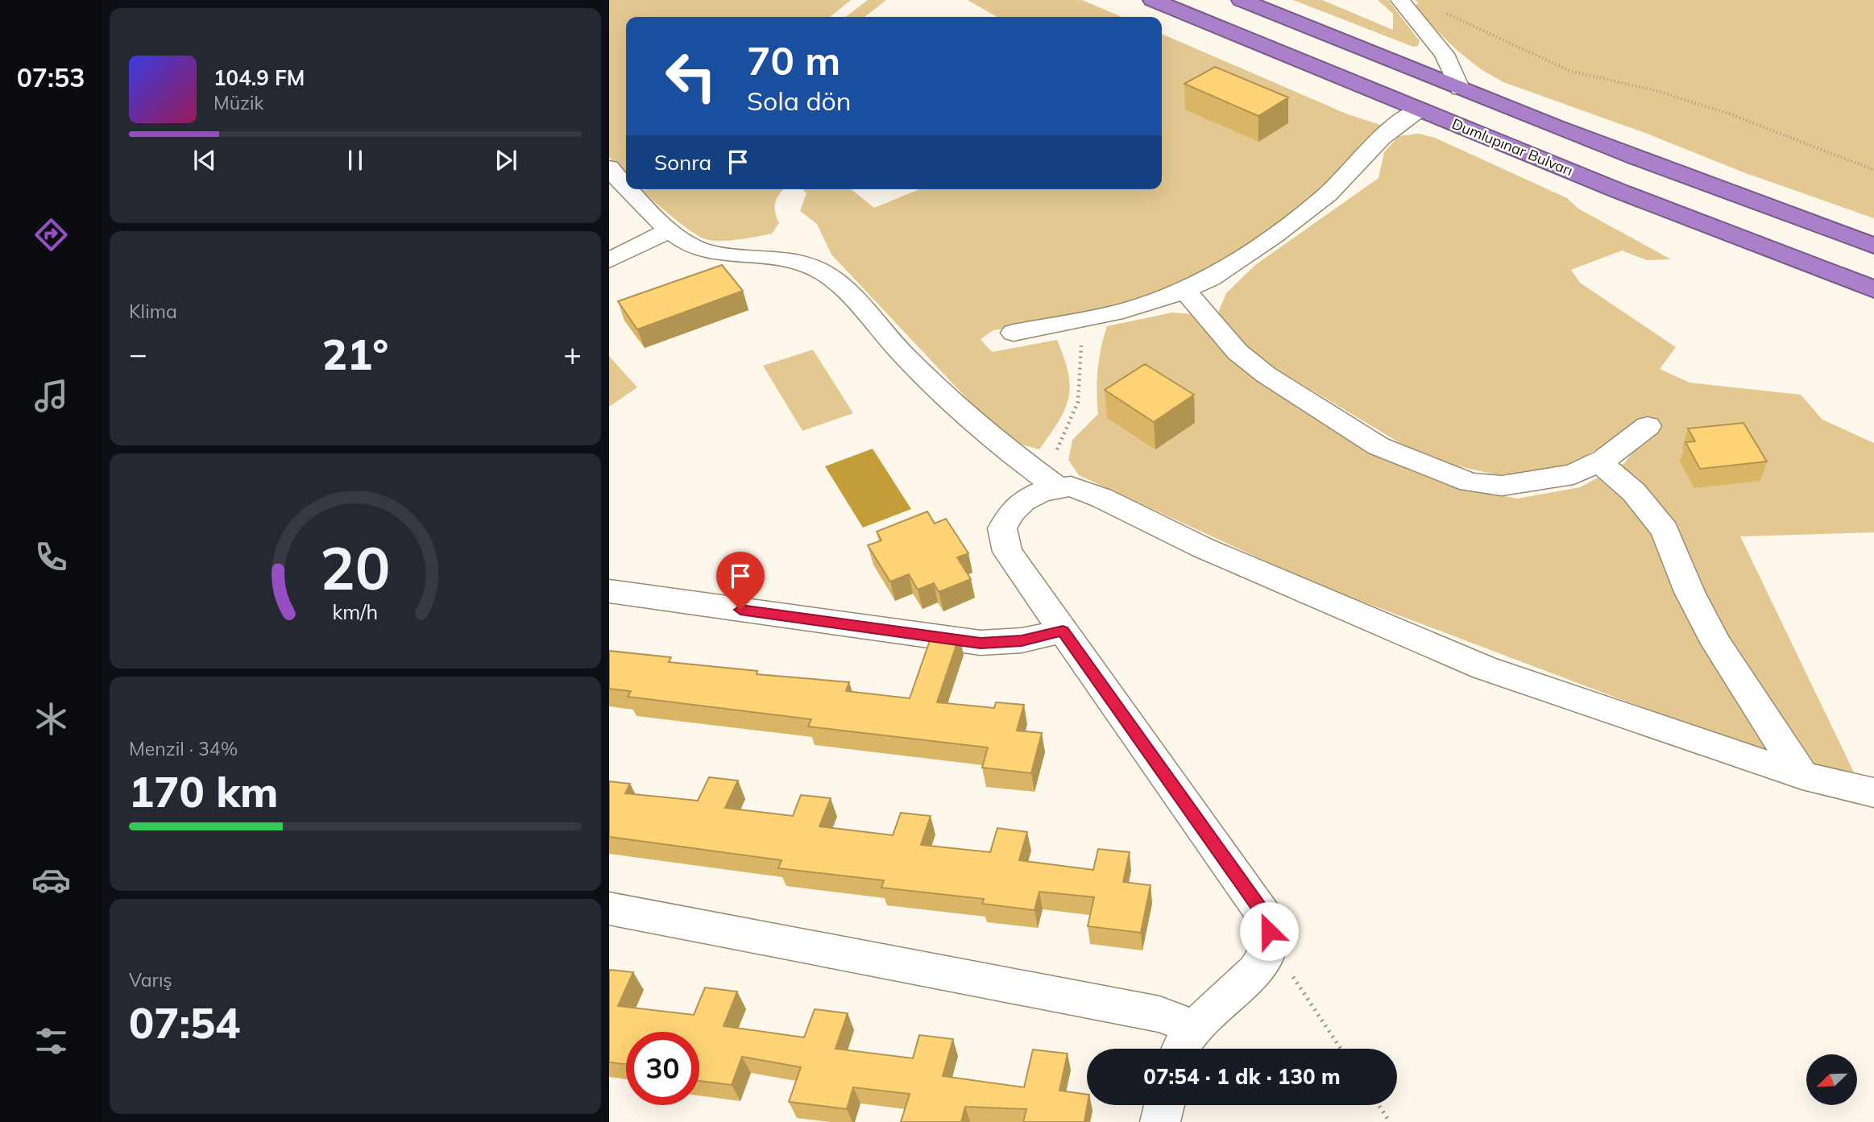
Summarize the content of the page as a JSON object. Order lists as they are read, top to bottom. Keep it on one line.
{"streets":{"highway":["Dumlupınar Bulvarı"]},"north":"bottom left","page":{"tabs":"07:53","turn":["70 m","Sola dön"],"song":["104.9 FM","Müzik"],"then":"Sonra","tile":["Klima",["Menzil · 34%","170 km"],["Varış","07:54"]],"heat":["−","21°","+"],"limit":"30","trip":"07:54 · 1 dk · 130 m","gauge":["20","km/h"]}}
